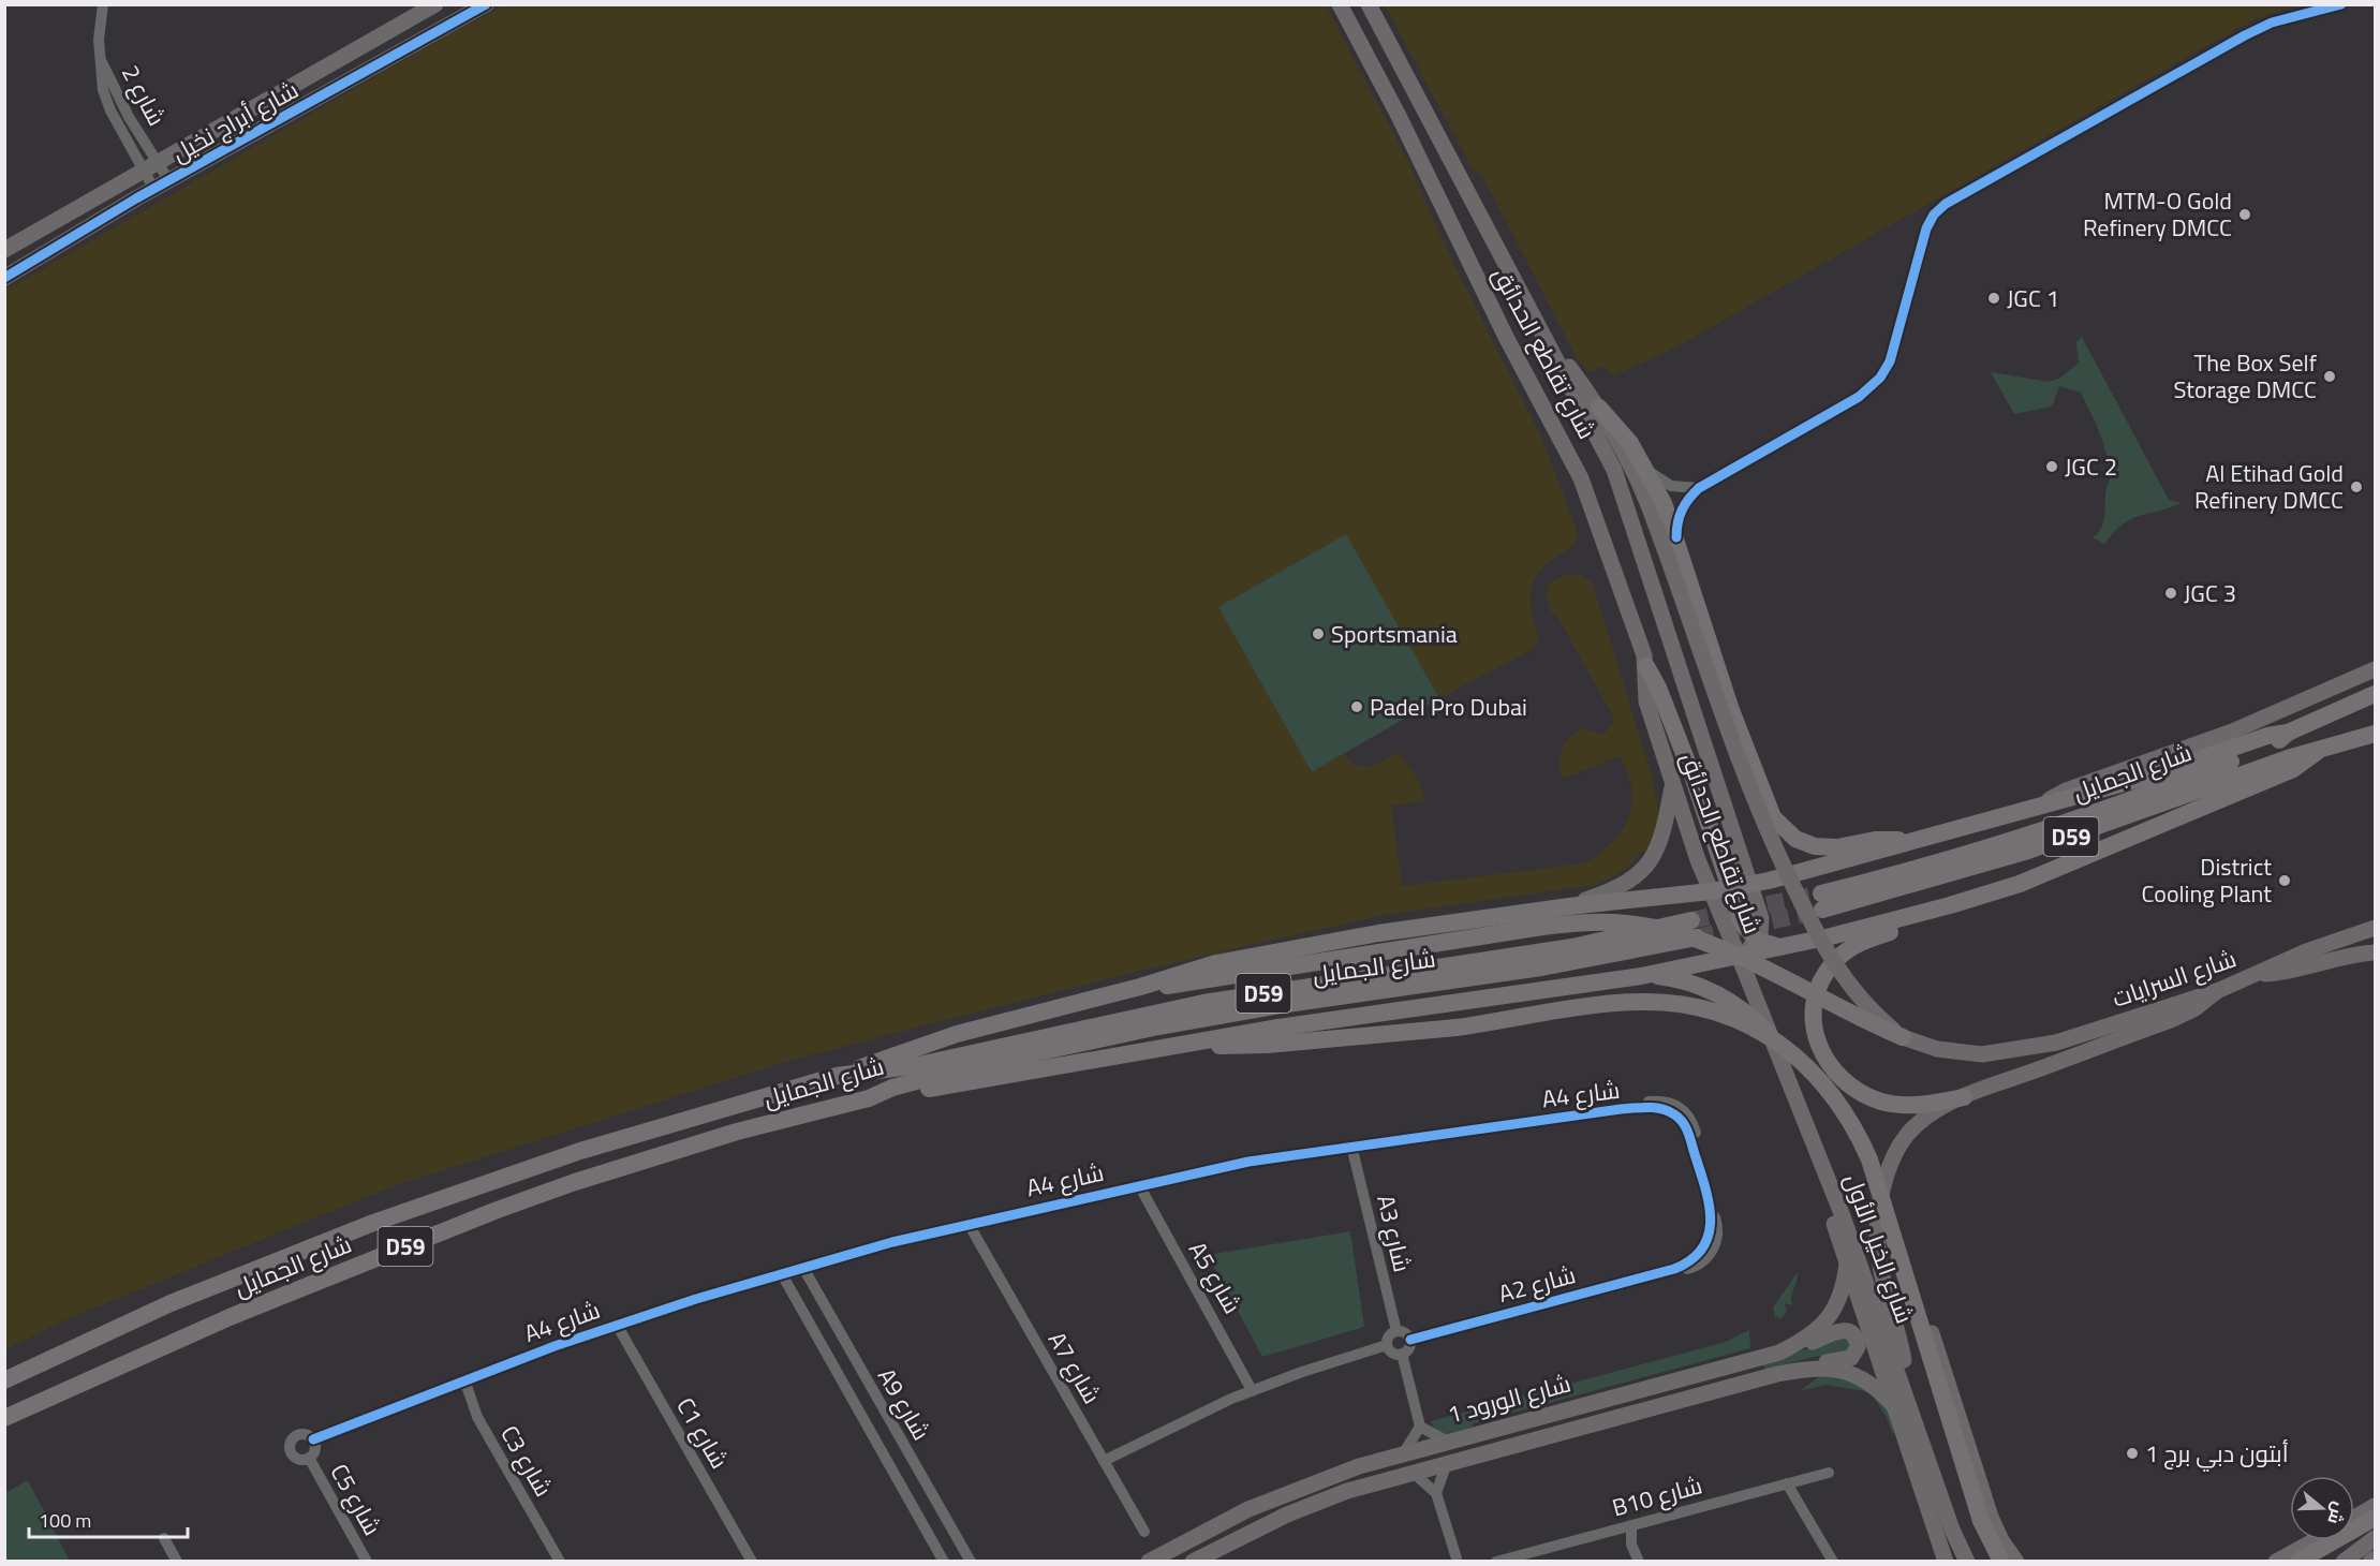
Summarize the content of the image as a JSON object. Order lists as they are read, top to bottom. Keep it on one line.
{"streets":{"main road":["شارع أبراج نخيل","شارع تقاطع الحدائق","شارع الجمايل","D59","شارع السرايات","شارع الخيل الأول","شارع الورود 1"],"street":["شارع 2","A4 شارع","A3 شارع","A5 شارع","A2 شارع","A7 شارع","A9 شارع","C1 شارع","C3 شارع","B10 شارع","C5 شارع"]},"crossings":[["شارع 2","شارع أبراج نخيل"],["شارع تقاطع الحدائق","شارع الخيل الأول"],["A4 شارع","A3 شارع"],["A4 شارع","A5 شارع"],["A4 شارع","A2 شارع"],["A4 شارع","A7 شارع"],["A4 شارع","A9 شارع"],["A4 شارع","C1 شارع"],["A4 شارع","C3 شارع"],["A4 شارع","C5 شارع"],["A3 شارع","A2 شارع"]],"places":["MTM-O Gold Refinery DMCC","JGC 1","The Box Self Storage DMCC","JGC 2","Al Etihad Gold Refinery DMCC","JGC 3","Sportsmania","Padel Pro Dubai","District Cooling Plant","أبتون دبي برج 1"],"scale_bar":"100 m","north":"right"}
